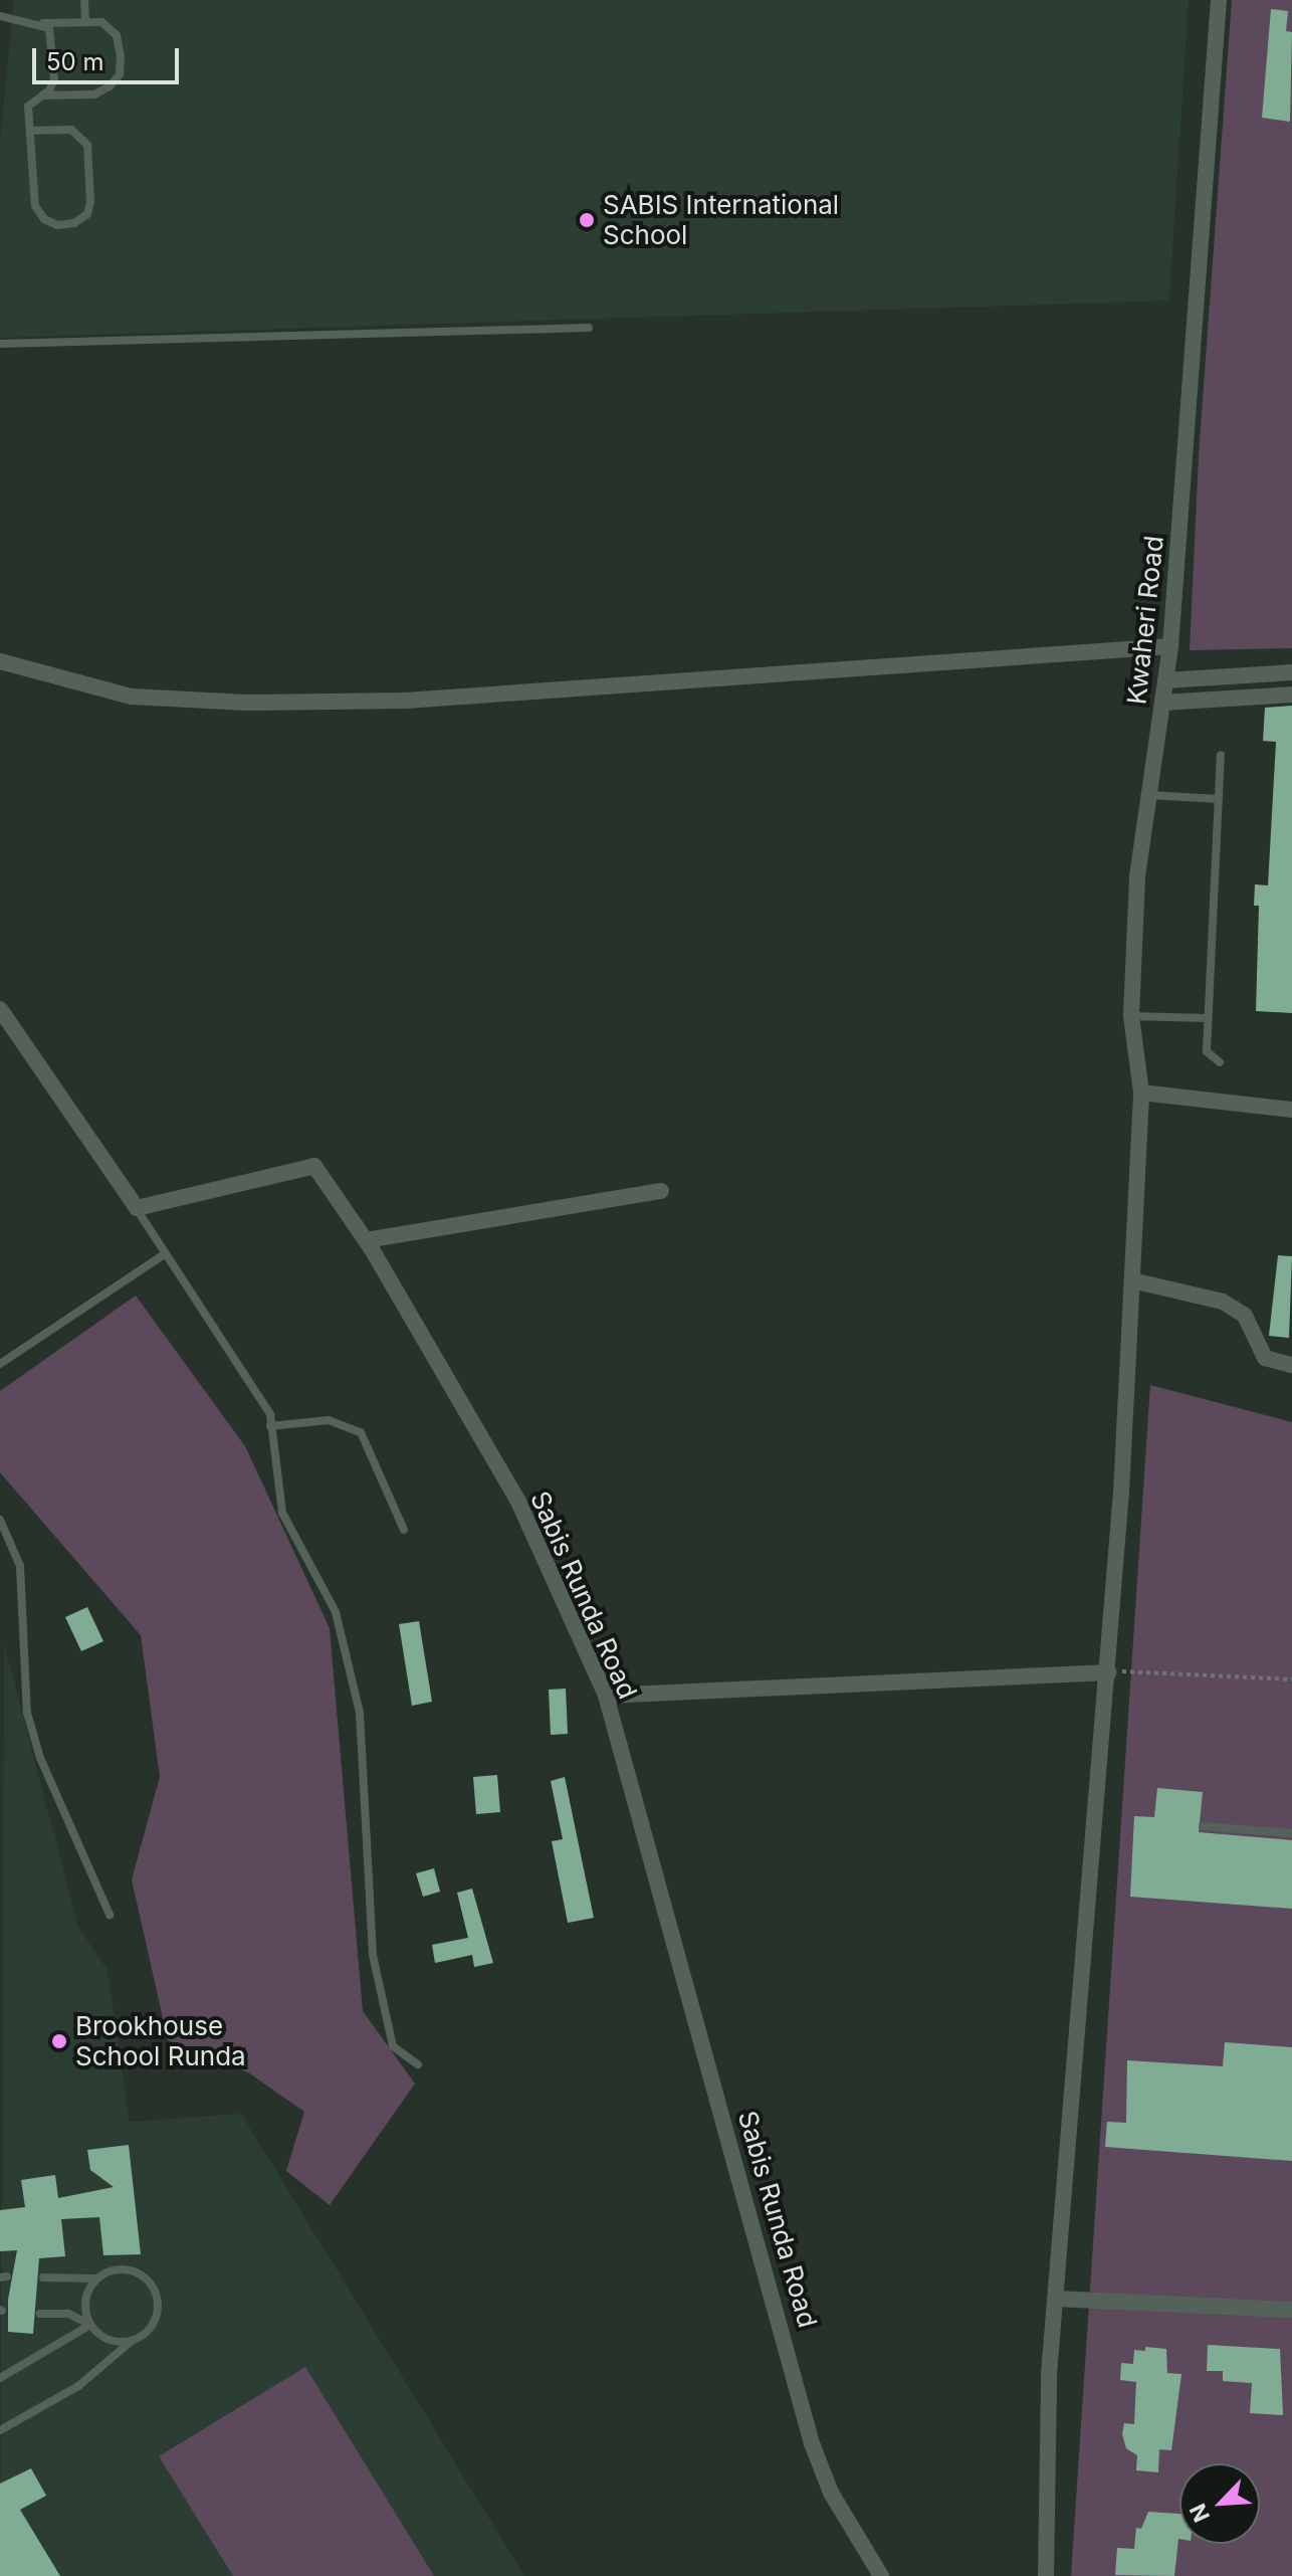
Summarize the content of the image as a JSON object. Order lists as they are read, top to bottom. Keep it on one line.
{"streets":{"street":["Kwaheri Road","Sabis Runda Road"]},"places":["SABIS International School","Brookhouse School Runda"],"scale_bar":"50 m","north":"bottom left"}
